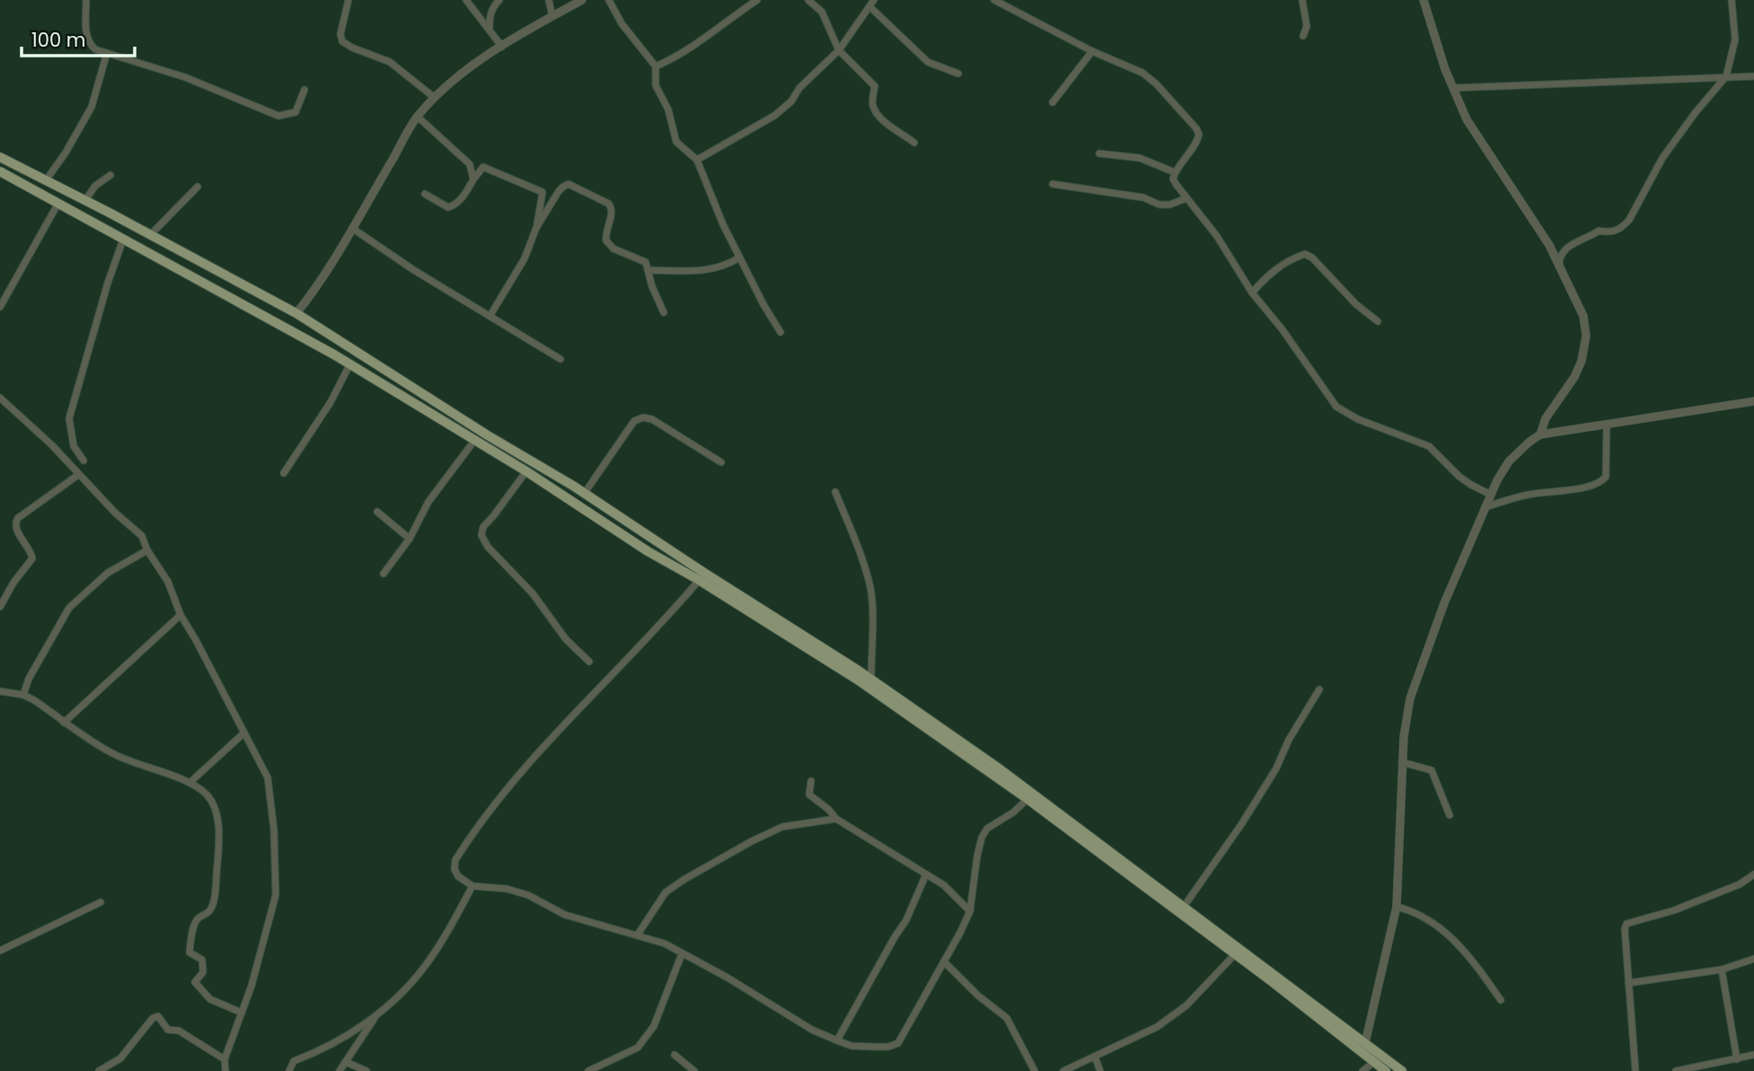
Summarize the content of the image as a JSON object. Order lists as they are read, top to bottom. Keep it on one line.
{"scale_bar":"100 m"}
